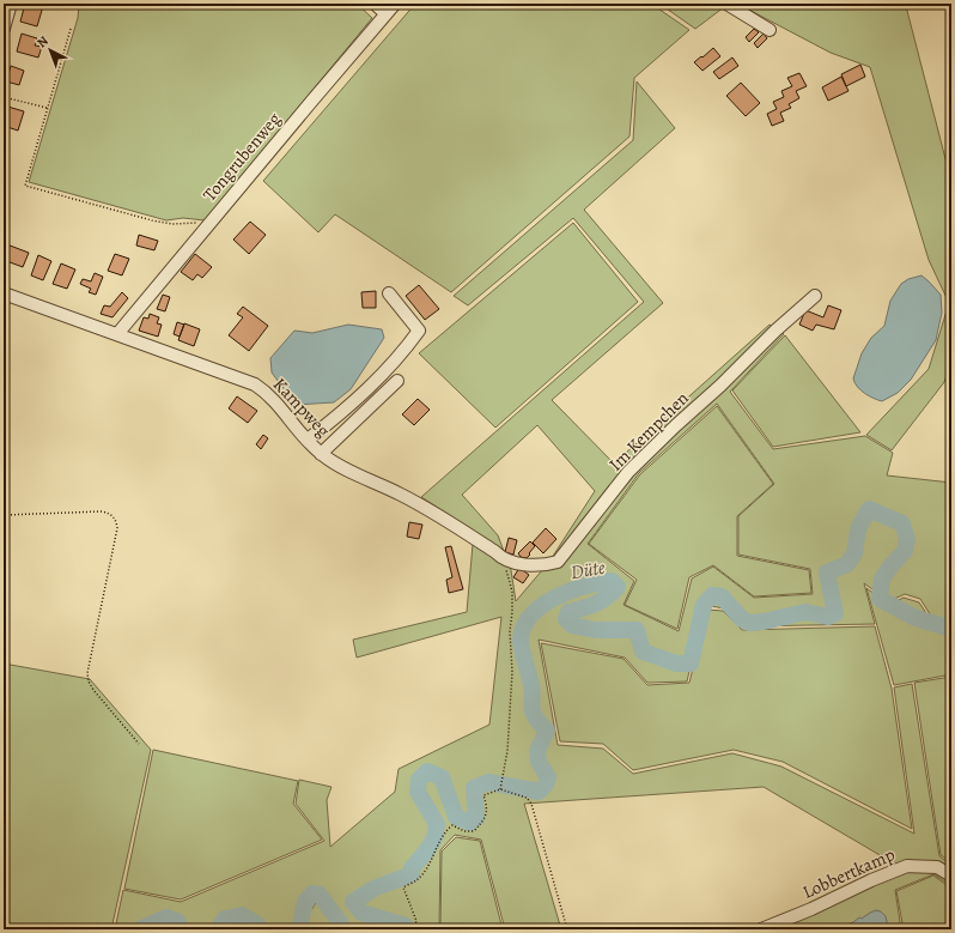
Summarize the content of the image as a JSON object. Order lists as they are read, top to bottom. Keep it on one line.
{"streets":{"street":["Tongrubenweg","Kampweg","Im Kempchen","Lobbertkamp"]},"crossings":[["Tongrubenweg","Kampweg"],["Kampweg","Im Kempchen"]],"water":["Düte"],"north":"top left"}
